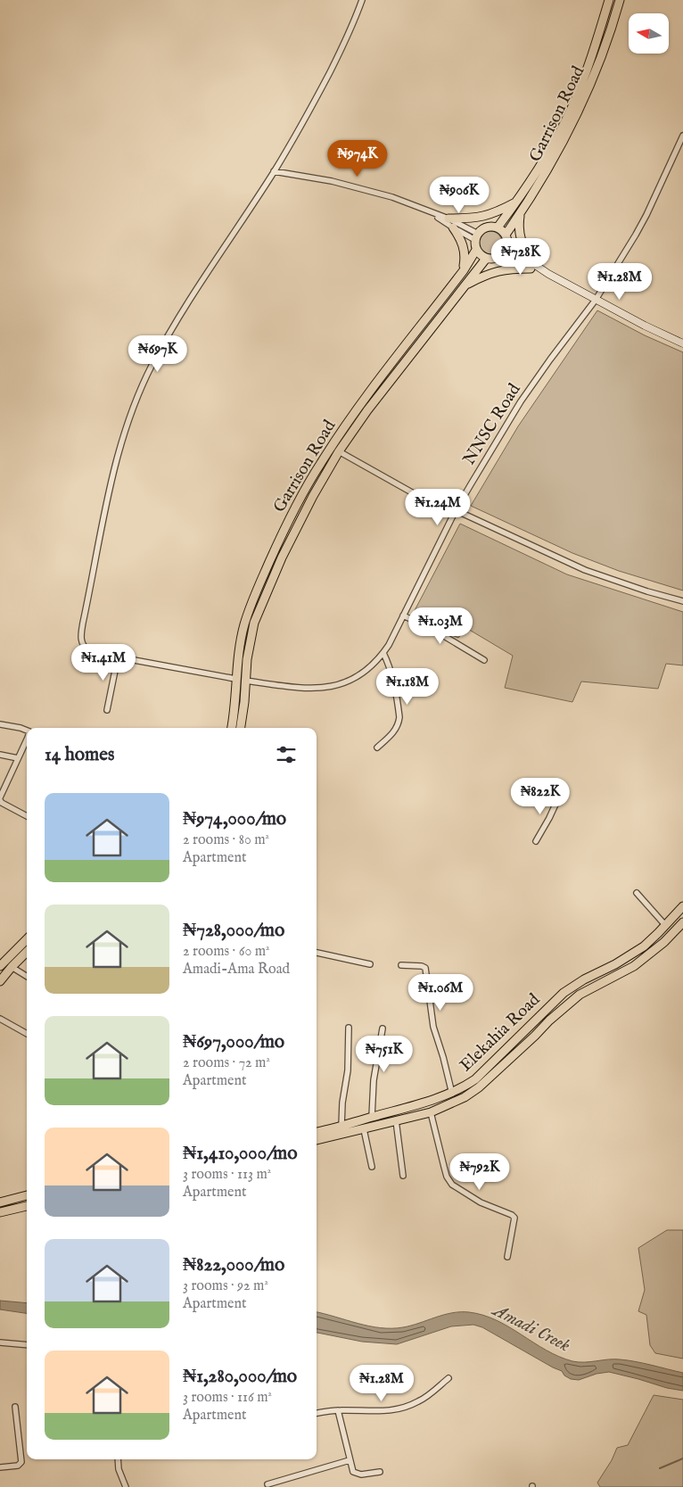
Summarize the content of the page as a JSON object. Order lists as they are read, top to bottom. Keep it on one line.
{"streets":{"main road":["Garrison Road","Elekahia Road"],"street":["NNSC Road"]},"crossings":[["Garrison Road","NNSC Road"]],"water":["Amadi Creek"],"north":"left","page":{"price":["₦974K","₦906K","₦728K","₦1.28M","₦697K","₦1.24M","₦1.03M","₦1.41M","₦1.18M","₦822K","₦1.06M","₦751K","₦792K","₦1.28M"],"heading":"14 homes","list":[{"name":"₦974,000/mo","note":"2 rooms · 80 m² · Apartment"},{"name":"₦728,000/mo","note":"2 rooms · 60 m² · Amadi-Ama Road"},{"name":"₦697,000/mo","note":"2 rooms · 72 m² · Apartment"},{"name":"₦1,410,000/mo","note":"3 rooms · 113 m² · Apartment"},{"name":"₦822,000/mo","note":"3 rooms · 92 m² · Apartment"},{"name":"₦1,280,000/mo","note":"3 rooms · 116 m² · Apartment"}]}}
